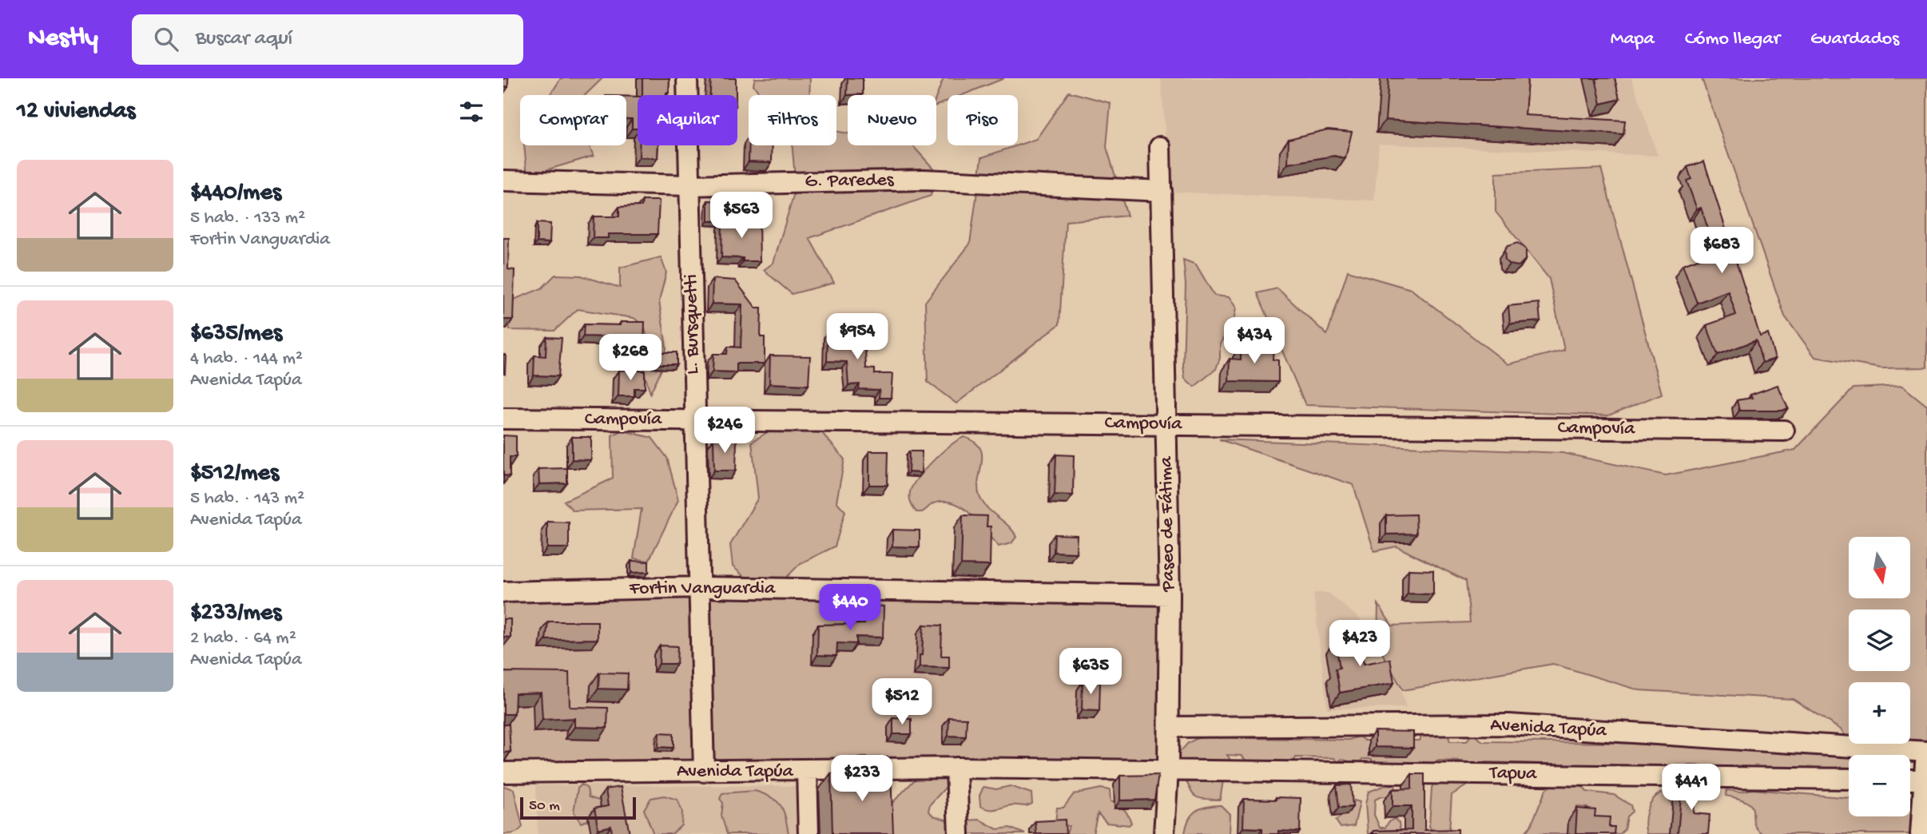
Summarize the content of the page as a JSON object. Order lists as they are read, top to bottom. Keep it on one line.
{"streets":{"street":["G. Paredes","L. Bursquetti","Campovía","Paseo de Fátima","Fortin Vanguardia","Avenida Tapúa","Tapua"]},"crossings":[["G. Paredes","L. Bursquetti"],["G. Paredes","Paseo de Fátima"],["L. Bursquetti","Campovía"],["L. Bursquetti","Fortin Vanguardia"],["L. Bursquetti","Avenida Tapúa"],["Campovía","Paseo de Fátima"],["Paseo de Fátima","Fortin Vanguardia"],["Paseo de Fátima","Avenida Tapúa"],["Paseo de Fátima","Tapua"],["Avenida Tapúa","Tapua"]],"scale_bar":"50 m","north":"bottom","page":{"header":"Nestly","search":"Buscar aquí","nav":["Mapa","Cómo llegar","Guardados"],"heading":"12 viviendas","chip":["Comprar","Alquilar","Filtros","Nuevo","Piso"],"list":[{"name":"$440/mes","note":"5 hab. · 133 m² · Fortin Vanguardia"},{"name":"$635/mes","note":"4 hab. · 144 m² · Avenida Tapúa"},{"name":"$512/mes","note":"5 hab. · 143 m² · Avenida Tapúa"},{"name":"$233/mes","note":"2 hab. · 64 m² · Avenida Tapúa"}],"price":["$563","$683","$954","$434","$268","$246","$440","$423","$635","$512","$233","$441"],"map_buttons":["+","−"],"scale":"50 m"}}
